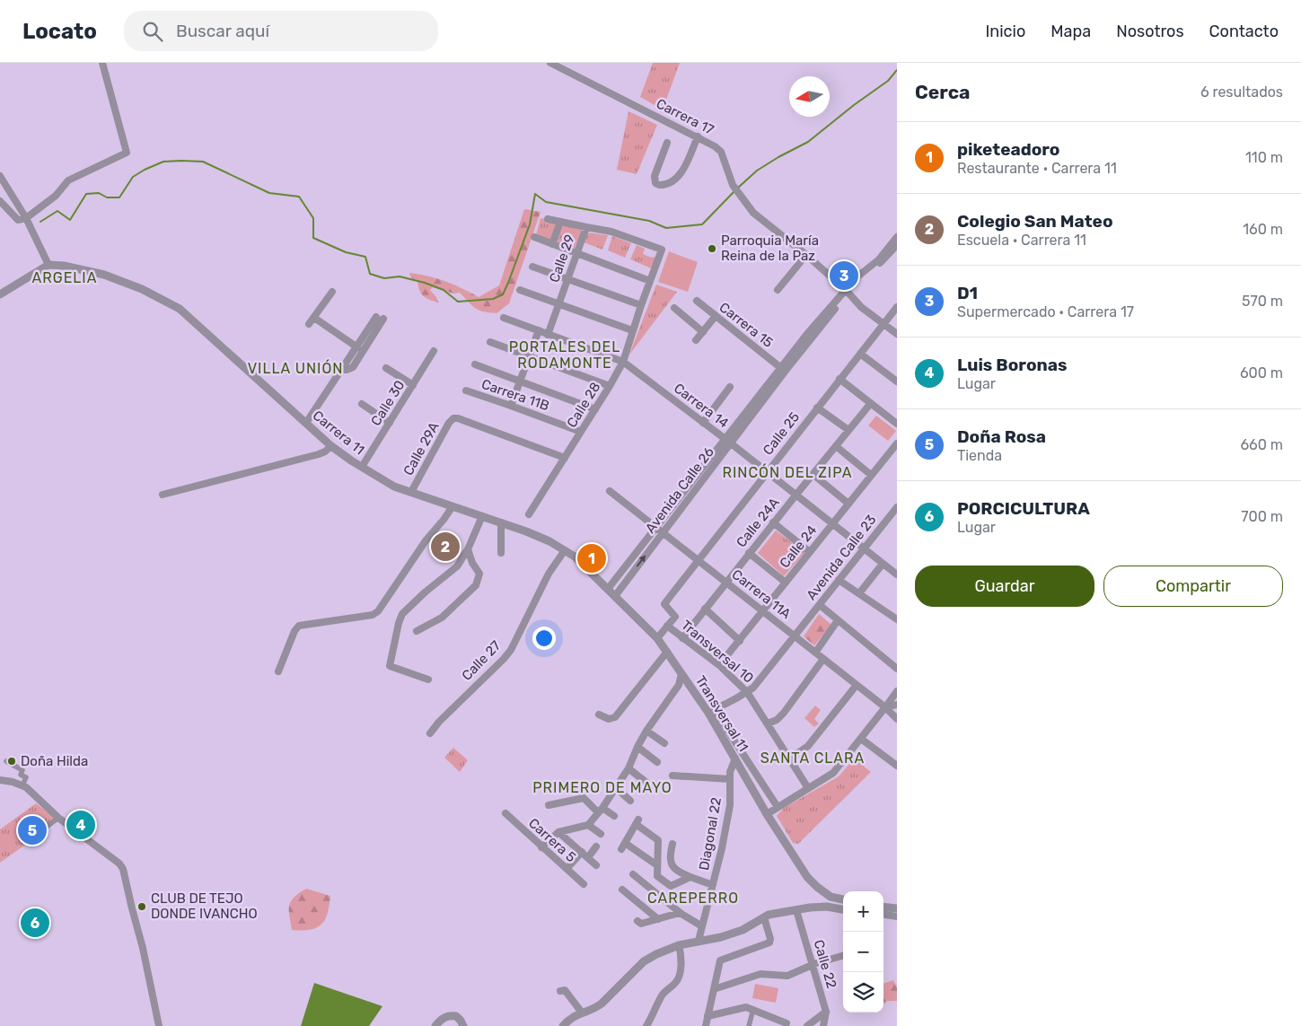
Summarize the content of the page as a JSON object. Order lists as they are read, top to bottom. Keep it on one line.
{"streets":{"street":["Carrera 17","Calle 29","Carrera 15","Carrera 11B","Calle 30","Calle 28","Carrera 14","Carrera 11","Calle 25","Calle 29A","Avenida Calle 26","Calle 24A","Calle 24","Avenida Calle 23","Carrera 11A","Transversal 10","Calle 27","Transversal 11","Diagonal 22","Carrera 5","Calle 22"]},"crossings":[["Carrera 17","Calle 25"],["Carrera 17","Avenida Calle 26"],["Calle 29","Calle 28"],["Calle 29","Carrera 14"],["Carrera 15","Avenida Calle 26"],["Carrera 11B","Calle 28"],["Calle 30","Carrera 11"],["Calle 28","Carrera 14"],["Calle 28","Calle 29A"],["Carrera 14","Calle 25"],["Carrera 14","Avenida Calle 26"],["Carrera 14","Calle 24A"],["Carrera 14","Calle 24"],["Carrera 14","Avenida Calle 23"],["Carrera 11","Calle 29A"],["Carrera 11","Avenida Calle 26"],["Carrera 11","Calle 27"],["Carrera 11","Transversal 11"],["Calle 25","Carrera 11A"],["Calle 25","Transversal 10"],["Avenida Calle 26","Carrera 11A"],["Calle 24A","Carrera 11A"],["Calle 24A","Transversal 10"],["Calle 24","Carrera 11A"],["Calle 24","Transversal 10"],["Avenida Calle 23","Carrera 11A"],["Avenida Calle 23","Transversal 10"],["Avenida Calle 23","Transversal 11"],["Transversal 11","Diagonal 22"]],"districts":["ARGELIA","PORTALES DEL RODAMONTE","VILLA UNIÓN","RINCÓN DEL ZIPA","SANTA CLARA","PRIMERO DE MAYO","CAREPERRO"],"places":["Parroquia María Reina de la Paz","Doña Hilda","CLUB DE TEJO DONDE IVANCHO"],"north":"left","page":{"header":"Locato","search":"Buscar aquí","nav":["Inicio","Mapa","Nosotros","Contacto"],"heading":["Cerca","6 resultados"],"list":[{"mark":"1","name":"piketeadoro","note":"Restaurante · Carrera 11","value":"110 m"},{"mark":"2","name":"Colegio San Mateo","note":"Escuela · Carrera 11","value":"160 m"},{"mark":"3","name":"D1","note":"Supermercado · Carrera 17","value":"570 m"},{"mark":"4","name":"Luis Boronas","note":"Lugar","value":"600 m"},{"mark":"5","name":"Doña Rosa","note":"Tienda","value":"660 m"},{"mark":"6","name":"PORCICULTURA","note":"Lugar","value":"700 m"}],"pins":["3","2","1","4","5","6"],"buttons":["Guardar","Compartir"],"map_buttons":["+","−"]}}
